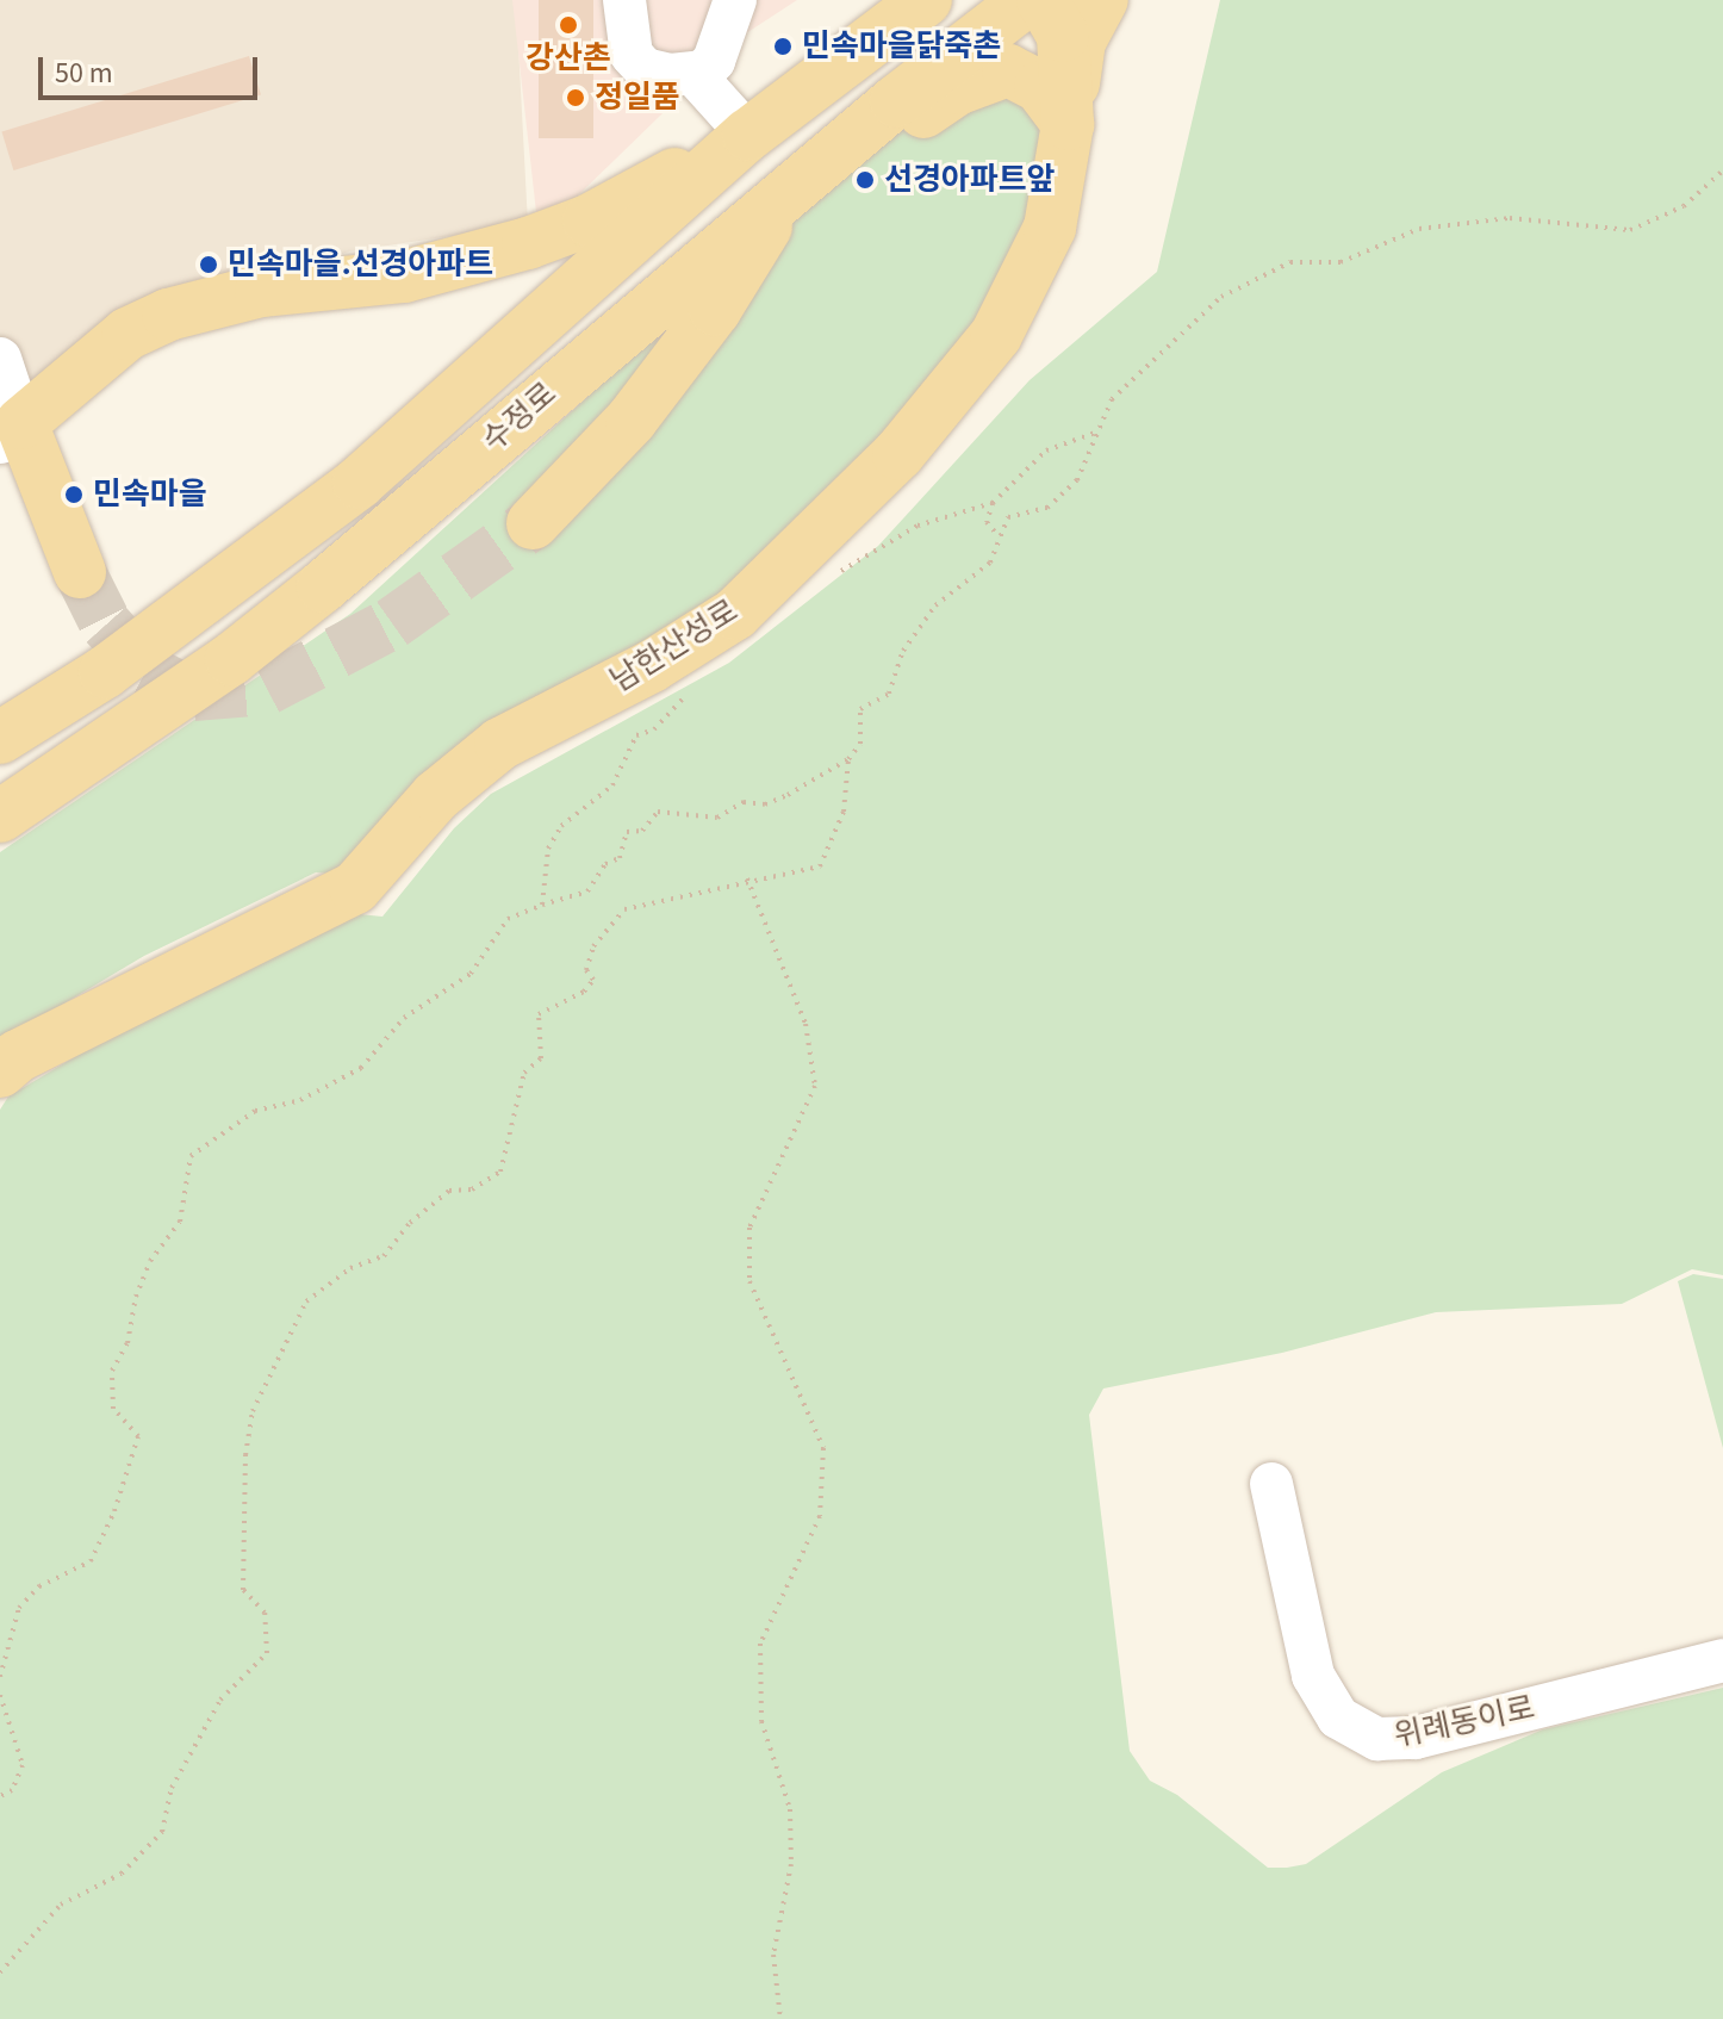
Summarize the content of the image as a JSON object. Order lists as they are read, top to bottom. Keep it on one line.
{"streets":{"main road":["수정로","남한산성로"],"street":["위례동이로"]},"crossings":[["수정로","남한산성로"]],"places":["강산촌","민속마을닭죽촌","정일품","선경아파트앞","민속마을.선경아파트","민속마을"],"scale_bar":"50 m"}
